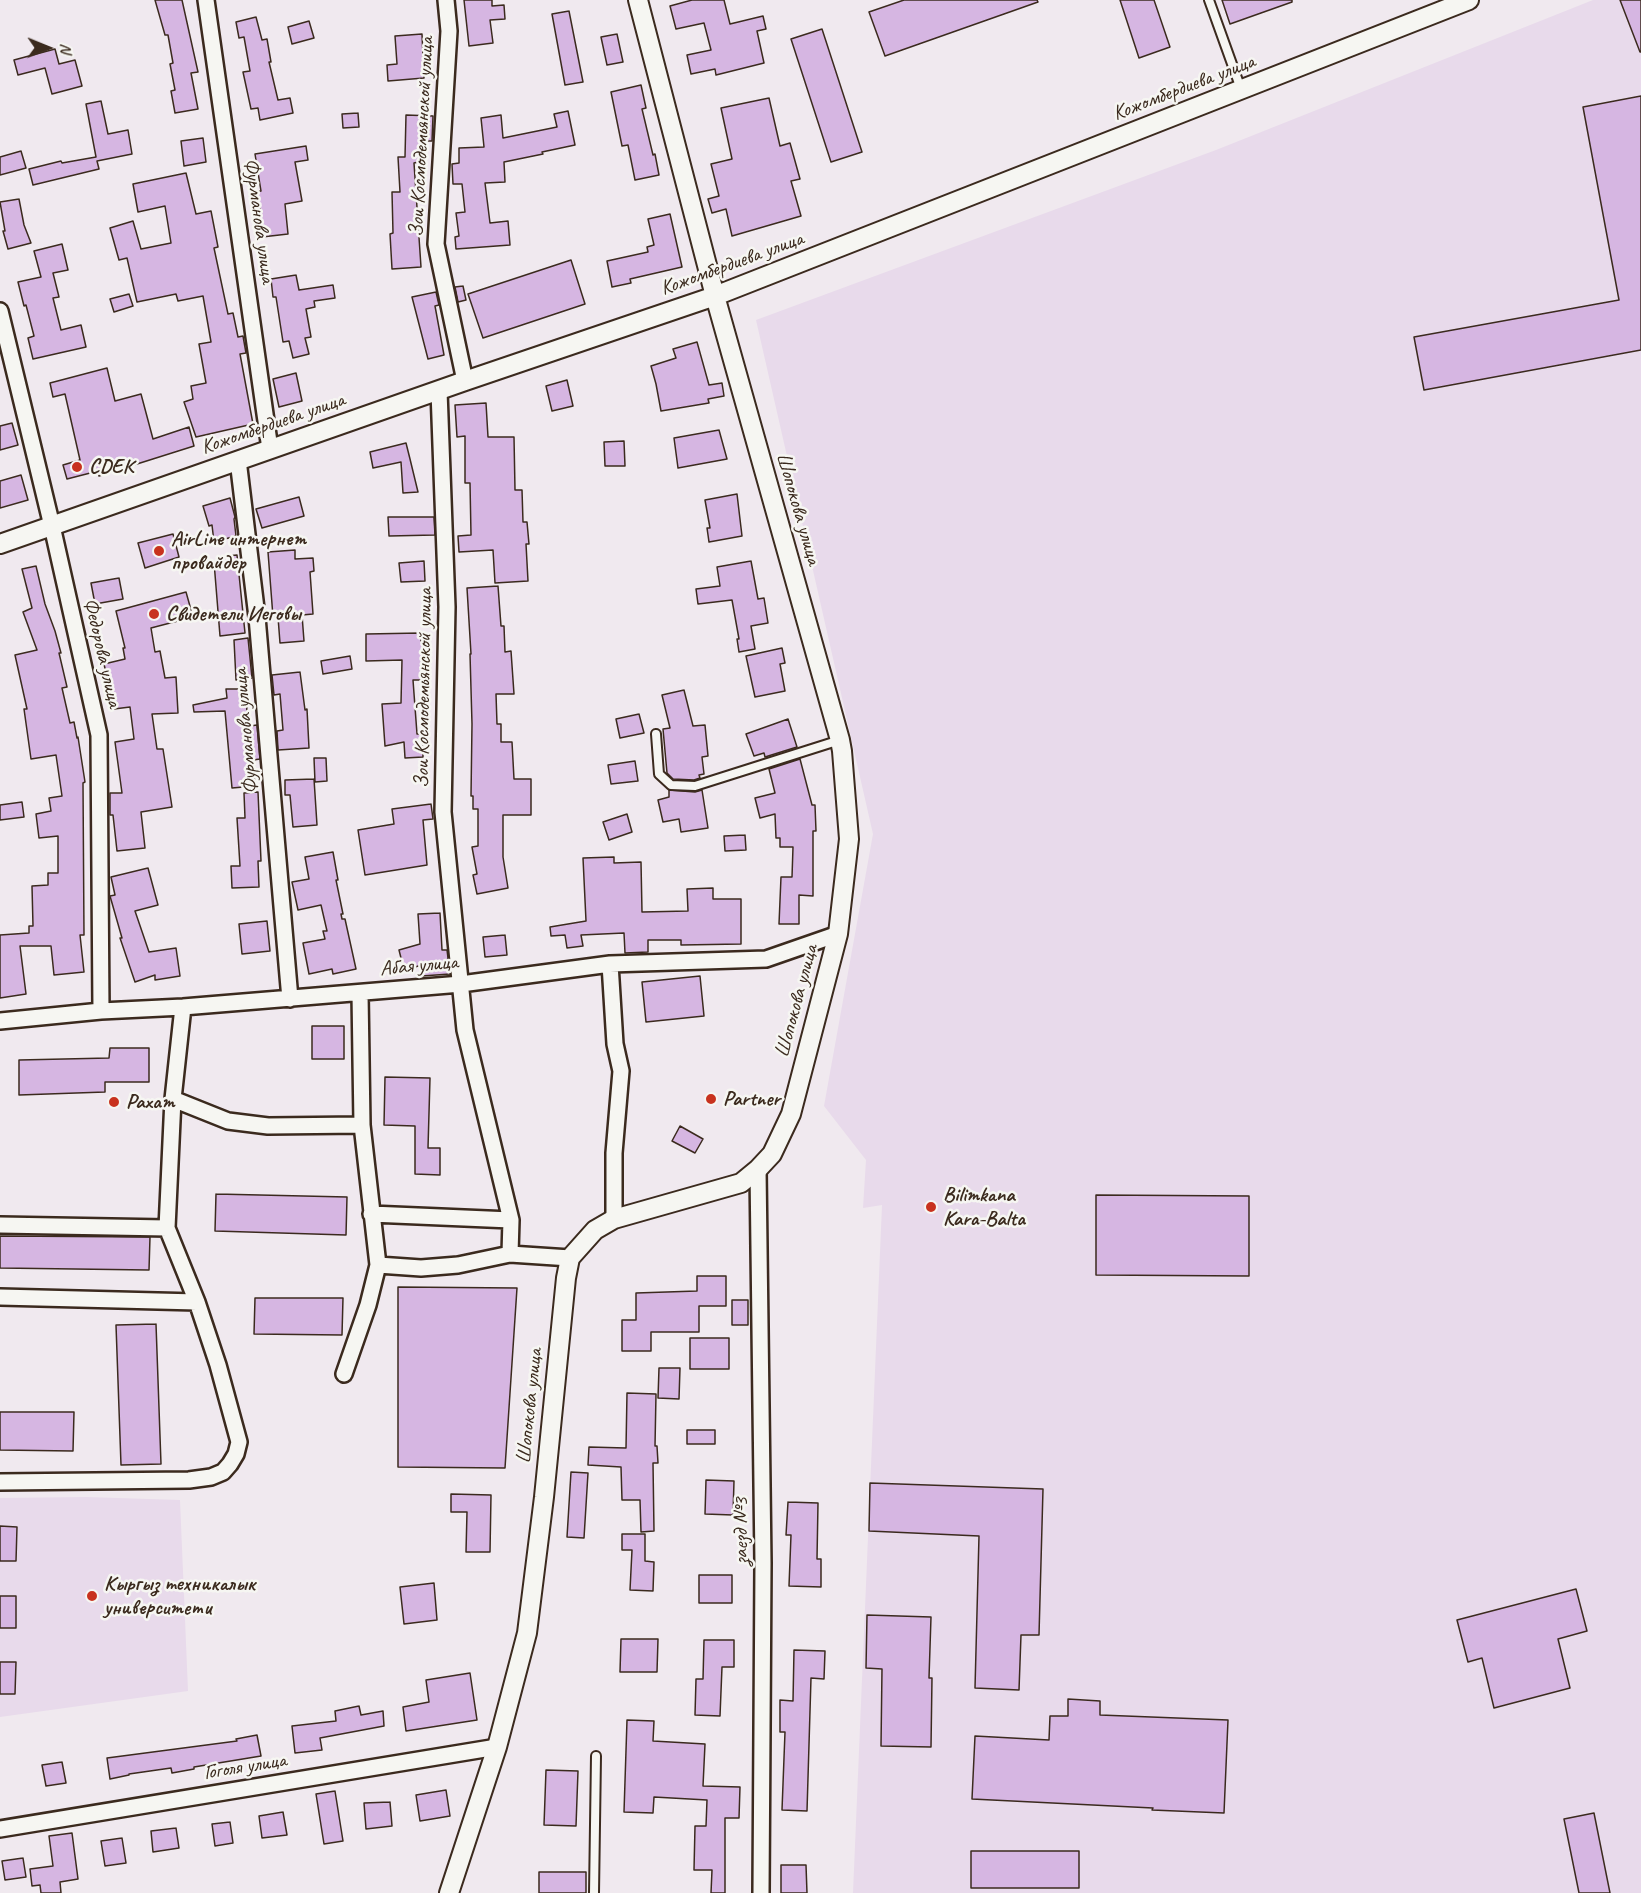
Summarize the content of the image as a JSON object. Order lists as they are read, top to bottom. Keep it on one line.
{"streets":{"street":["Кожомбердиева улица","Зои Космодемьянской улица","Фурманова улица","Шопокова улица","Федорова улица","Абая улица","заезд №3","Гоголя улица"]},"crossings":[["Кожомбердиева улица","Зои Космодемьянской улица"],["Кожомбердиева улица","Фурманова улица"],["Кожомбердиева улица","Шопокова улица"],["Кожомбердиева улица","Федорова улица"],["Зои Космодемьянской улица","Абая улица"],["Фурманова улица","Абая улица"],["Шопокова улица","Абая улица"],["Шопокова улица","заезд №3"],["Шопокова улица","Гоголя улица"],["Федорова улица","Абая улица"]],"places":["CDEK","AirLine интернет провайдер","Свидетели Иеговы","Partner","Рахат","Bilimkana Kara-Balta","Кыргыз техникалык университети"],"north":"right"}
